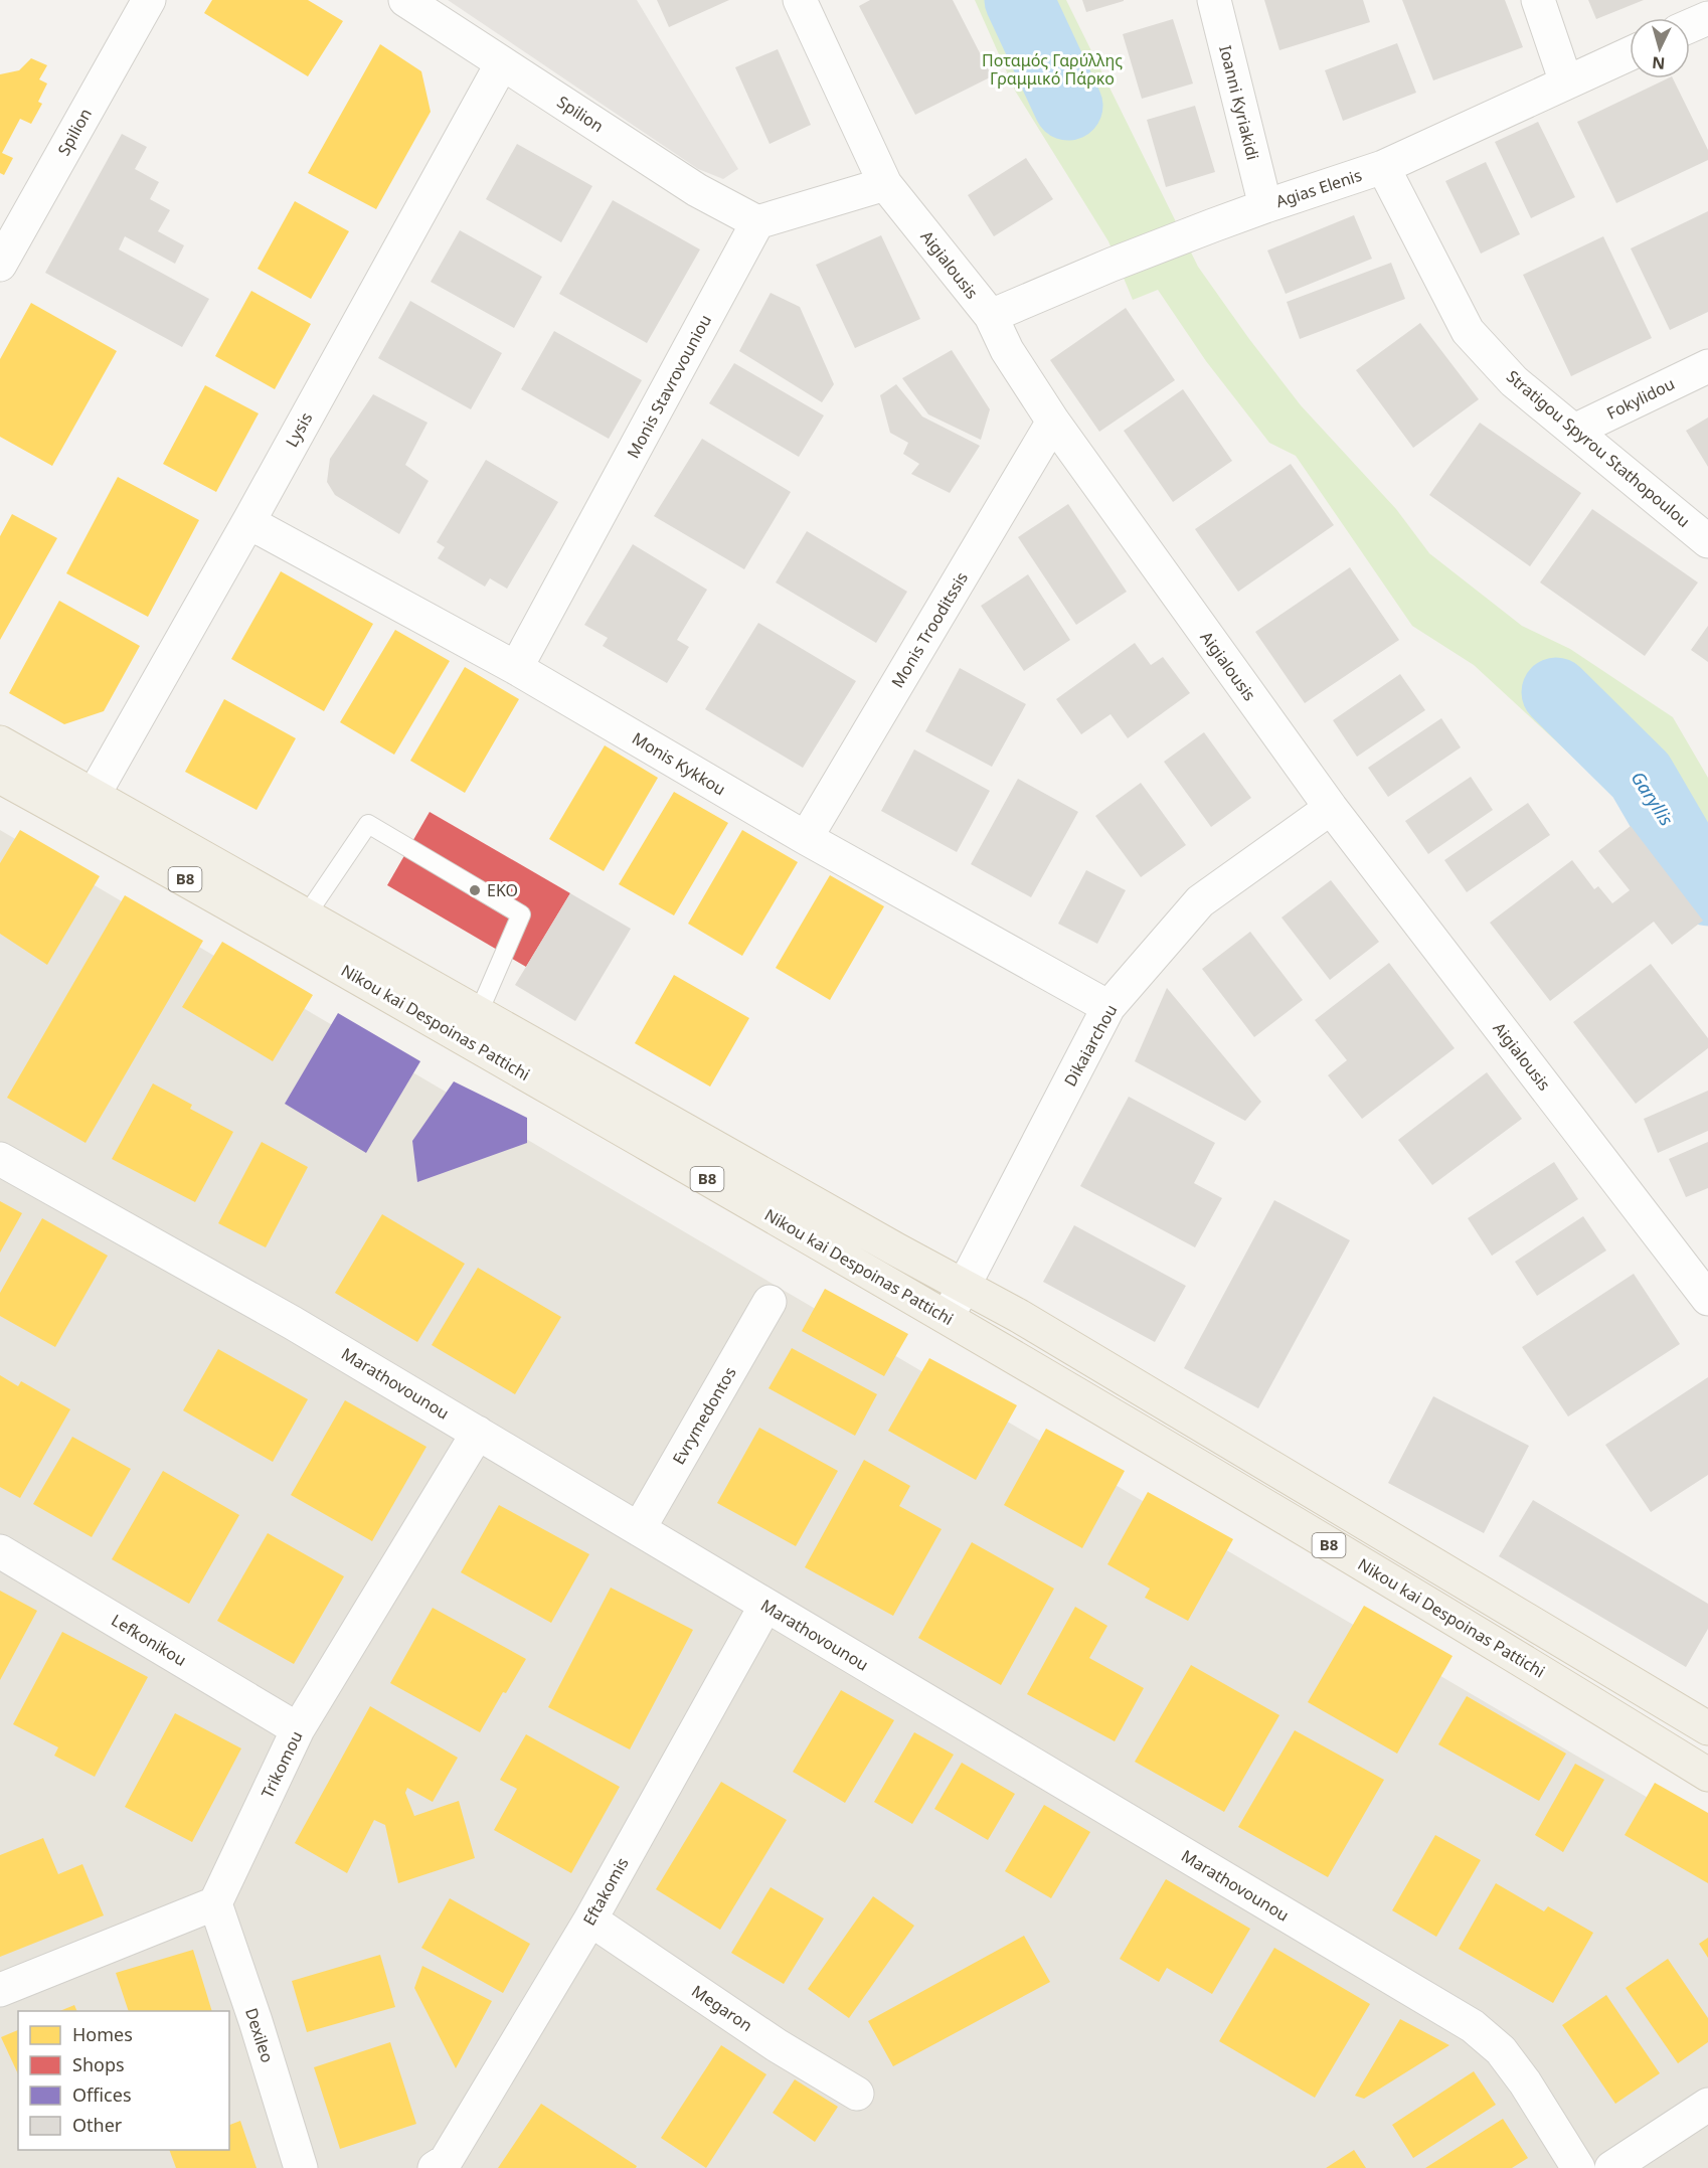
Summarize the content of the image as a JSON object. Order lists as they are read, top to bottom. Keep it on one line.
{"streets":{"main road":["B8","Nikou kai Despoinas Pattichi"],"street":["Ioanni Kyriakidi","Spilion","Agias Elenis","Aigialousis","Monis Stavrovouniou","Fokylidou","Lysis","Stratigou Spyrou Stathopoulou","Monis Trooditssis","Monis Kykkou","Dikaiarchou","Marathovounou","Evrymedontos","Lefkonikou","Trikomou","Eftakomis","Megaron","Dexileo"]},"crossings":[["Ioanni Kyriakidi","Agias Elenis"],["Spilion","Monis Stavrovouniou"],["Spilion","Lysis"],["Agias Elenis","Aigialousis"],["Agias Elenis","Stratigou Spyrou Stathopoulou"],["Aigialousis","Monis Trooditssis"],["Aigialousis","Dikaiarchou"],["Monis Stavrovouniou","Monis Kykkou"],["Fokylidou","Stratigou Spyrou Stathopoulou"],["Lysis","Monis Kykkou"],["Lysis","Nikou kai Despoinas Pattichi"],["Monis Trooditssis","Monis Kykkou"],["Monis Kykkou","Dikaiarchou"],["Nikou kai Despoinas Pattichi","Dikaiarchou"],["Marathovounou","Evrymedontos"],["Marathovounou","Trikomou"],["Marathovounou","Eftakomis"],["Lefkonikou","Trikomou"],["Trikomou","Dexileo"],["Eftakomis","Megaron"]],"water":["Garyllis"],"parks":["Ποταμός Γαρύλλης Γραμμικό Πάρκο"],"places":["EKO"],"legend":["Homes","Shops","Offices","Other"],"north":"bottom"}
